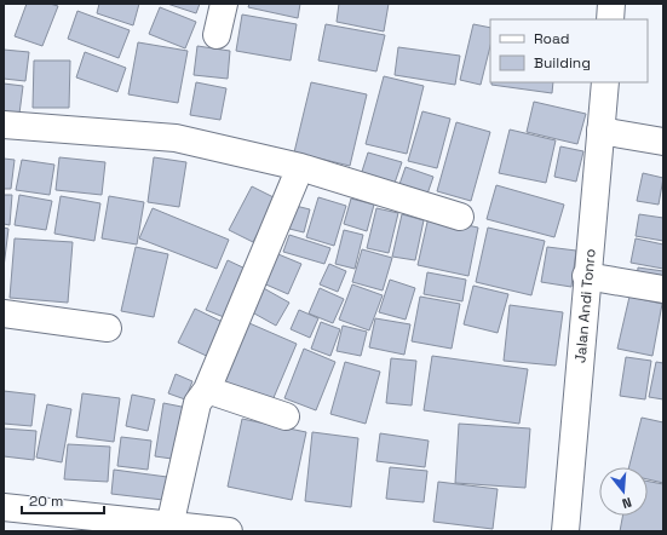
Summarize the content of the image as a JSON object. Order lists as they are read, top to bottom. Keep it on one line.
{"streets":{"street":["Jalan Andi Tonro"]},"legend":["Road","Building"],"scale_bar":"20 m","north":"bottom"}
